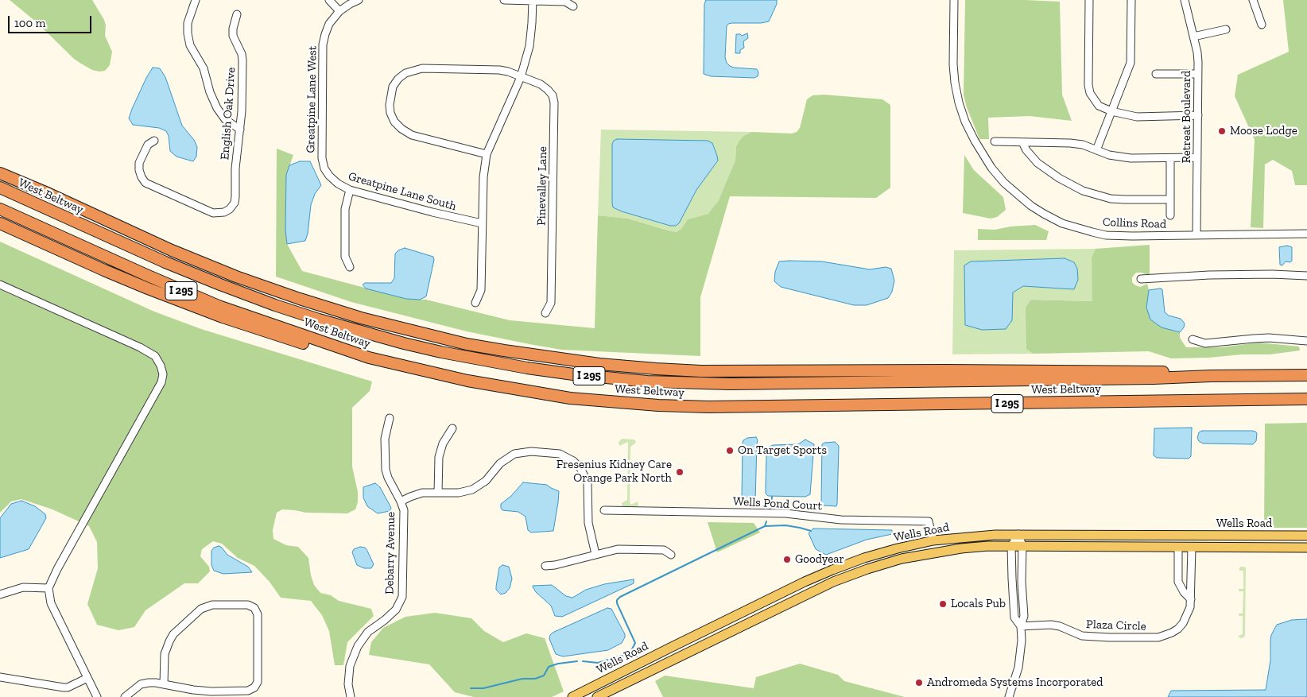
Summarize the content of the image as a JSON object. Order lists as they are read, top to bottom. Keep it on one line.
{"streets":{"highway":["West Beltway","I 295"],"main road":["Wells Road"],"street":["Greatpine Lane West","English Oak Drive","Retreat Boulevard","Pinevalley Lane","Greatpine Lane South","Collins Road","Wells Pond Court","Debarry Avenue","Plaza Circle"]},"crossings":[["Greatpine Lane West","Greatpine Lane South"],["Retreat Boulevard","Collins Road"],["Wells Pond Court","Wells Road"],["Wells Road","Plaza Circle"]],"places":["Moose Lodge","On Target Sports","Fresenius Kidney Care Orange Park North","Goodyear","Locals Pub","Andromeda Systems Incorporated"],"scale_bar":"100 m"}
